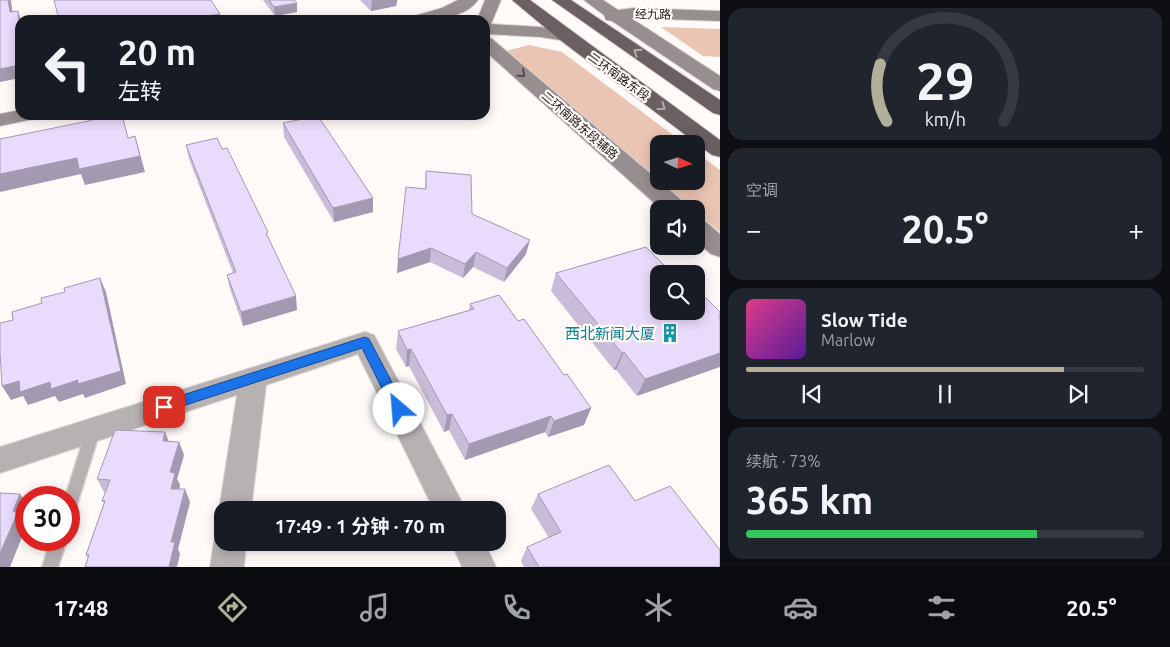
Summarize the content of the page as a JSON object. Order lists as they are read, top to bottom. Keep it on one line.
{"streets":{"highway":["二环南路东段"],"main road":["经九路","二环南路东段辅路"]},"places":{"building":["西北新闻大厦"]},"north":"right","page":{"turn":["20 m","左转"],"tile":["空调",["续航 · 73%","365 km"]],"heat":["−","20.5°","+"],"song":["Slow Tide","Marlow"],"limit":"30","trip":"17:49 · 1 分钟 · 70 m","tabs":["17:48","20.5°"],"gauge":["29","km/h"]}}
